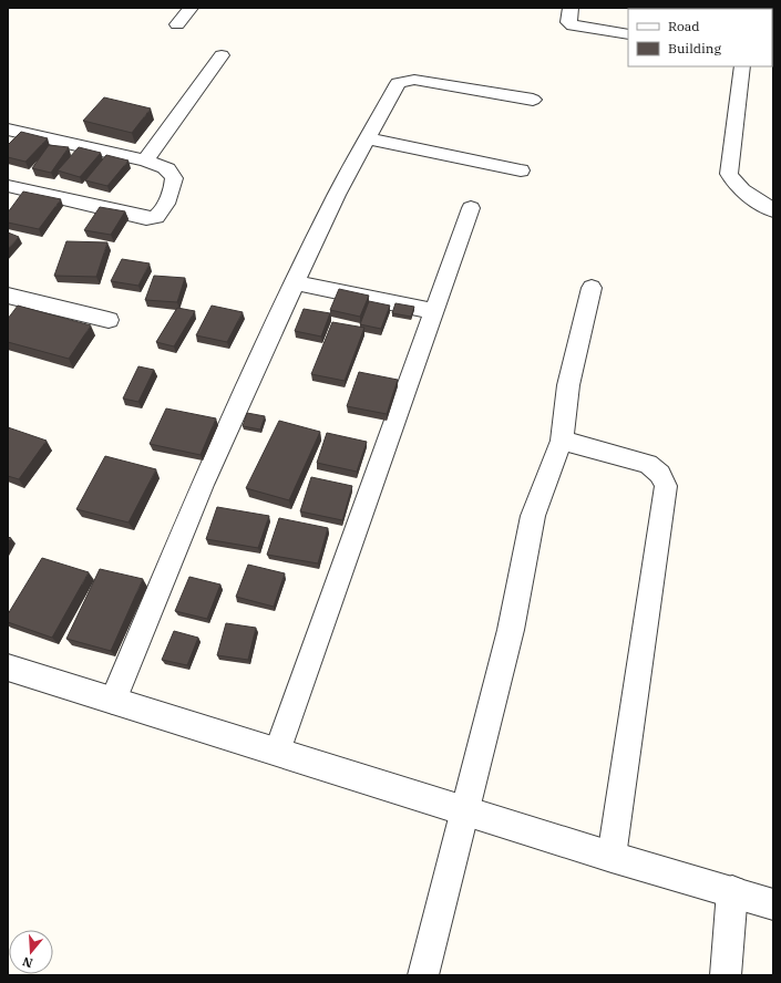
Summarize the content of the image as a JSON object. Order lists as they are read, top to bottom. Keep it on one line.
{"legend":["Road","Building"],"north":"bottom"}
